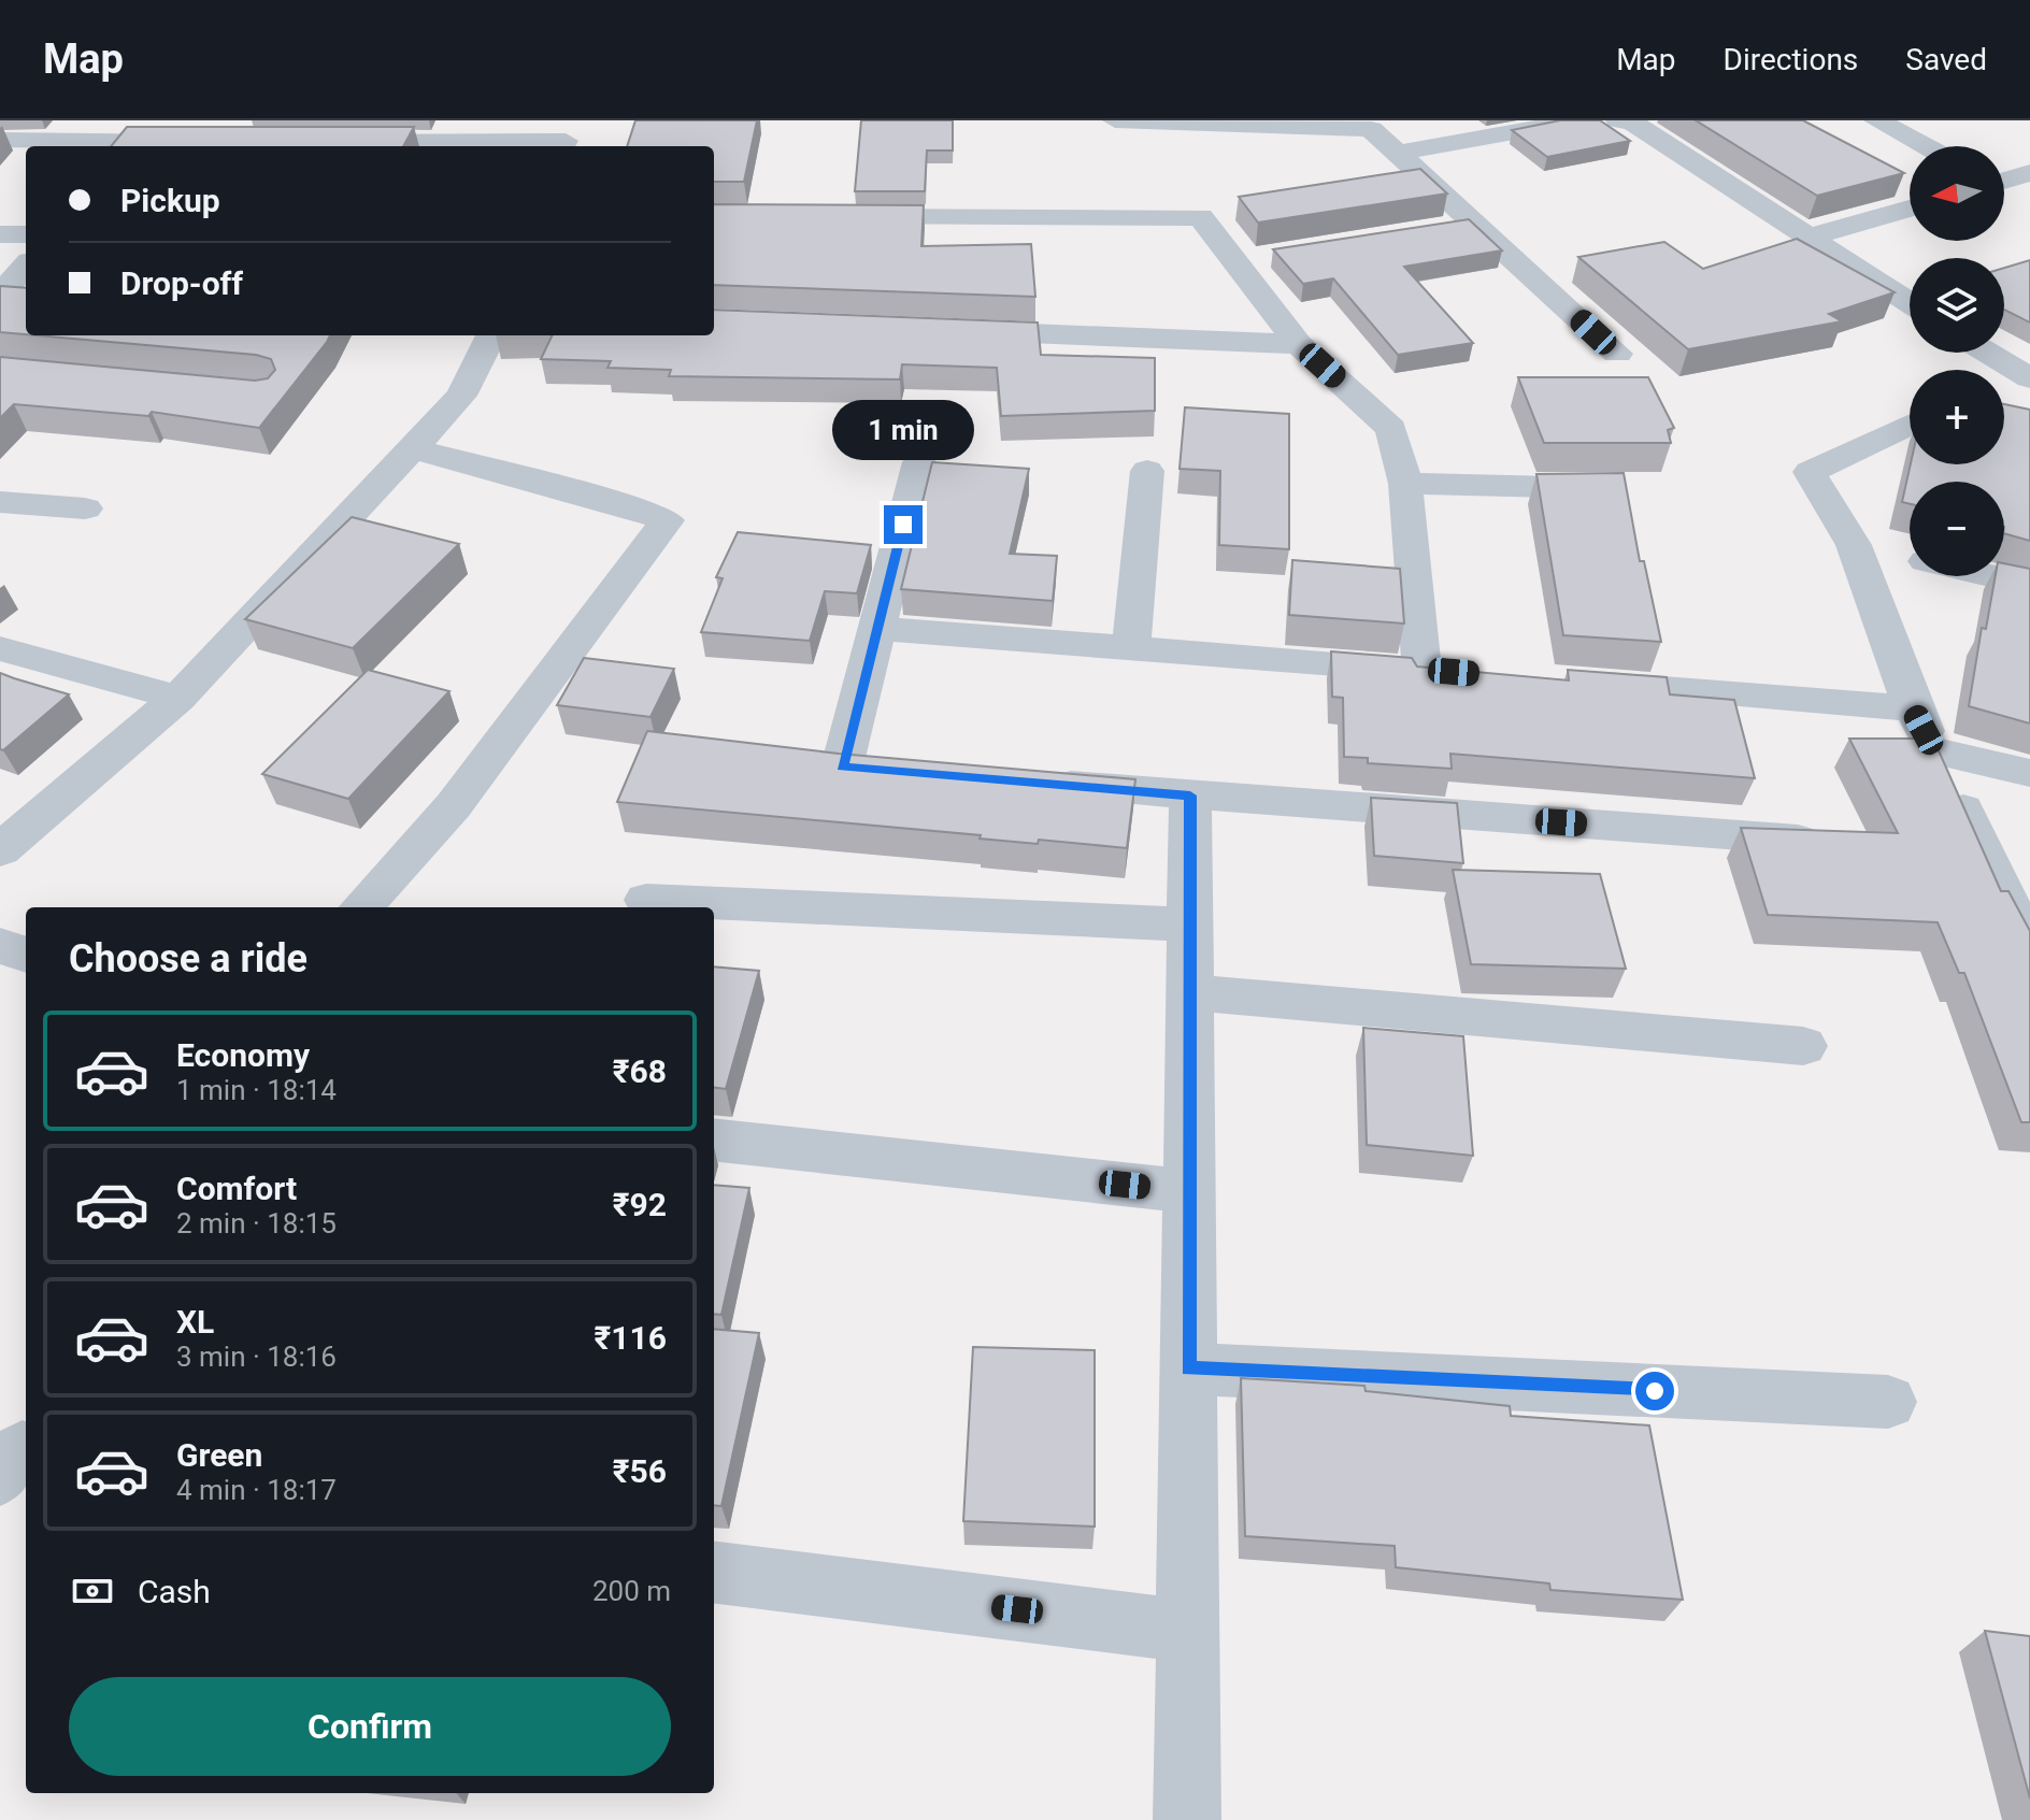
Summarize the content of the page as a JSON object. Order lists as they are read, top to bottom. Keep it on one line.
{"north":"left","page":{"header":"Map","nav":["Map","Directions","Saved"],"map_buttons":["+","−"],"banner":["Pickup","Drop-off"],"bubble":"1 min","heading":"Choose a ride","list":[{"name":"Economy","note":"1 min · 18:14","value":"₹68"},{"name":"Comfort","note":"2 min · 18:15","value":"₹92"},{"name":"XL","note":"3 min · 18:16","value":"₹116"},{"name":"Green","note":"4 min · 18:17","value":"₹56"}],"pay":["Cash","200 m"],"buttons":"Confirm"}}
